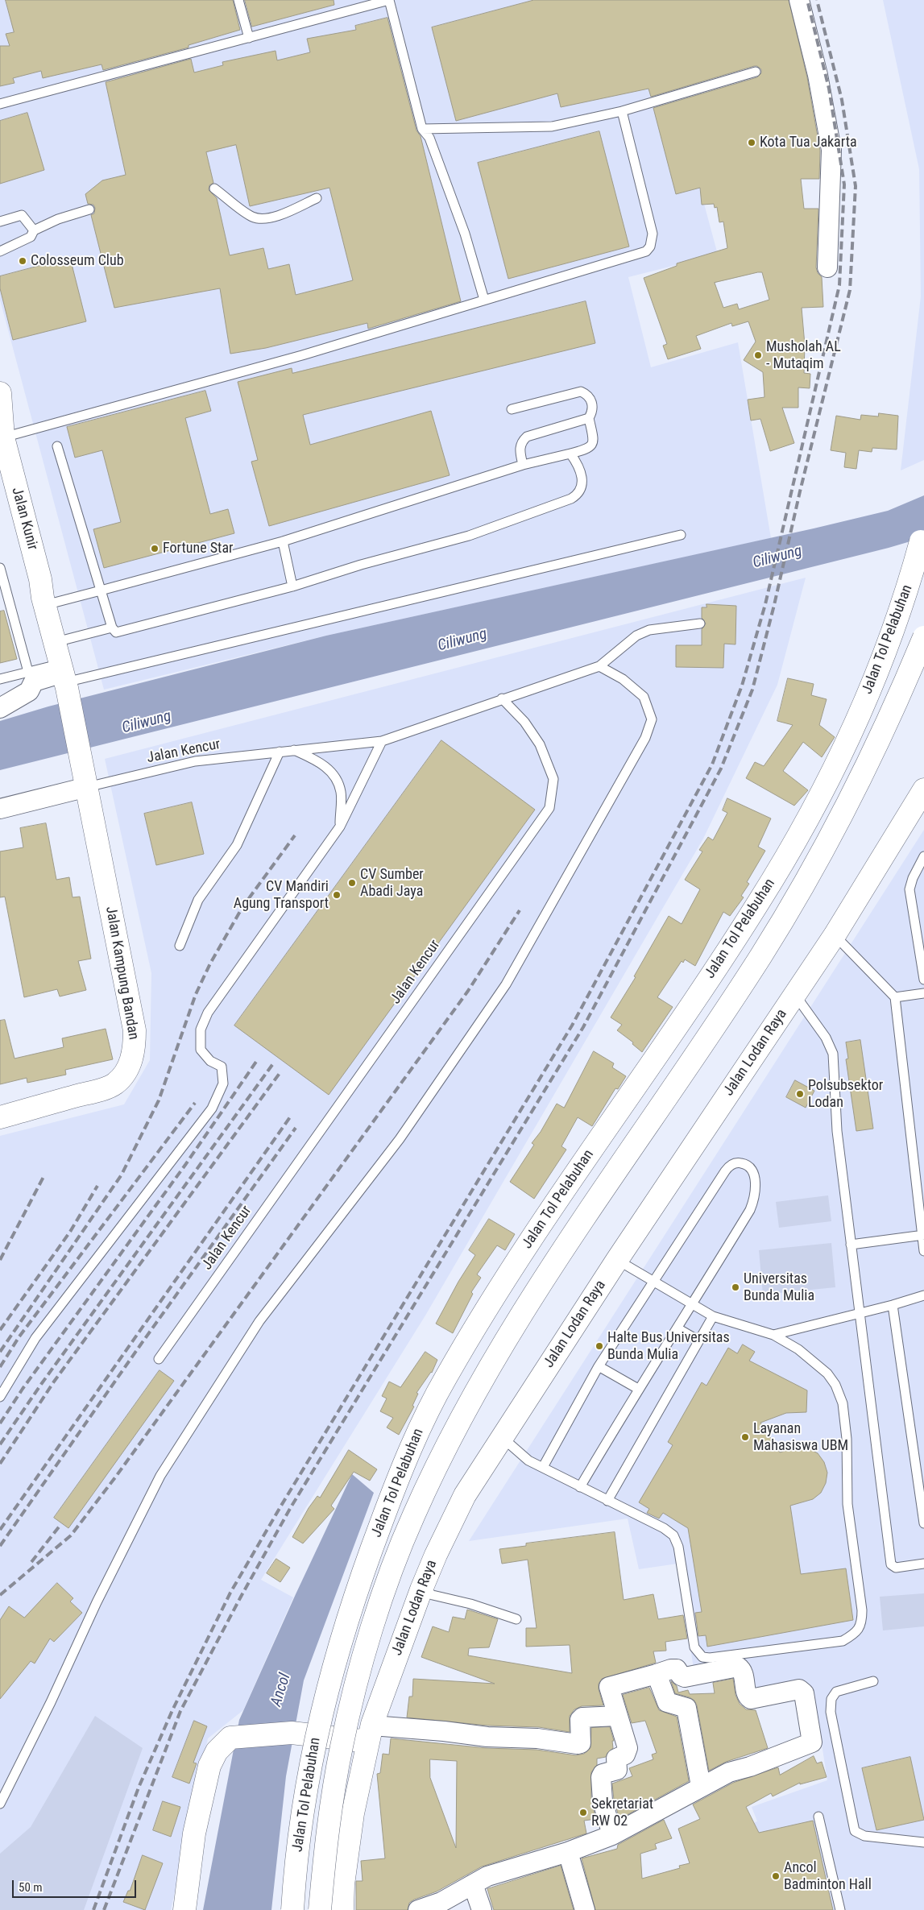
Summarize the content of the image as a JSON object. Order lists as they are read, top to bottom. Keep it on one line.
{"streets":{"main road":["Jalan Kunir","Jalan Tol Pelabuhan","Jalan Kampung Bandan","Jalan Lodan Raya"],"lane":["Jalan Kencur"]},"crossings":[["Jalan Kunir","Jalan Kampung Bandan"],["Jalan Kencur","Jalan Kampung Bandan"]],"water":["Ciliwung","Ancol"],"places":["Kota Tua Jakarta","Colosseum Club","Musholah AL - Mutaqim","Fortune Star","CV Sumber Abadi Jaya","CV Mandiri Agung Transport","Polsubsektor Lodan","Universitas Bunda Mulia","Halte Bus Universitas Bunda Mulia","Layanan Mahasiswa UBM","Sekretariat RW 02","Ancol Badminton Hall"],"scale_bar":"50 m"}
